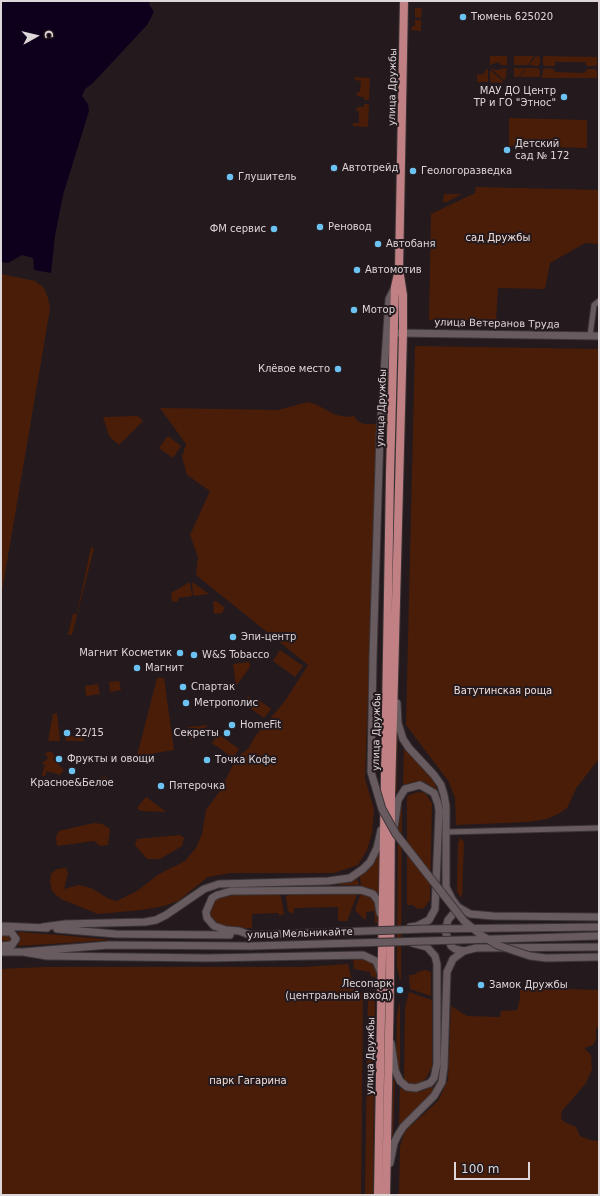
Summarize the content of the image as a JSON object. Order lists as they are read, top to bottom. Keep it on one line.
{"streets":{"main road":["улица Дружбы","улица Ветеранов Труда","улица Мельникайте"]},"crossings":[["улица Дружбы","улица Ветеранов Труда"]],"parks":["сад Дружбы","Ватутинская роща","парк Гагарина"],"places":["Тюмень 625020","МАУ ДО Центр ТР и ГО \"Этнос\"","Детский сад № 172","Автотрейд","Геологоразведка","Глушитель","Реновод","ФМ сервис","Автобаня","Автомотив","Мотор","Клёвое место","Эпи-центр","Магнит Косметик","W&S Tobacco","Магнит","Спартак","Метрополис","HomeFit","22/15","Секреты","Фрукты и овощи","Точка Кофе","Красное&Белое","Пятерочка","Замок Дружбы","Лесопарк (центральный вход)"],"scale_bar":"100 m","north":"right"}
